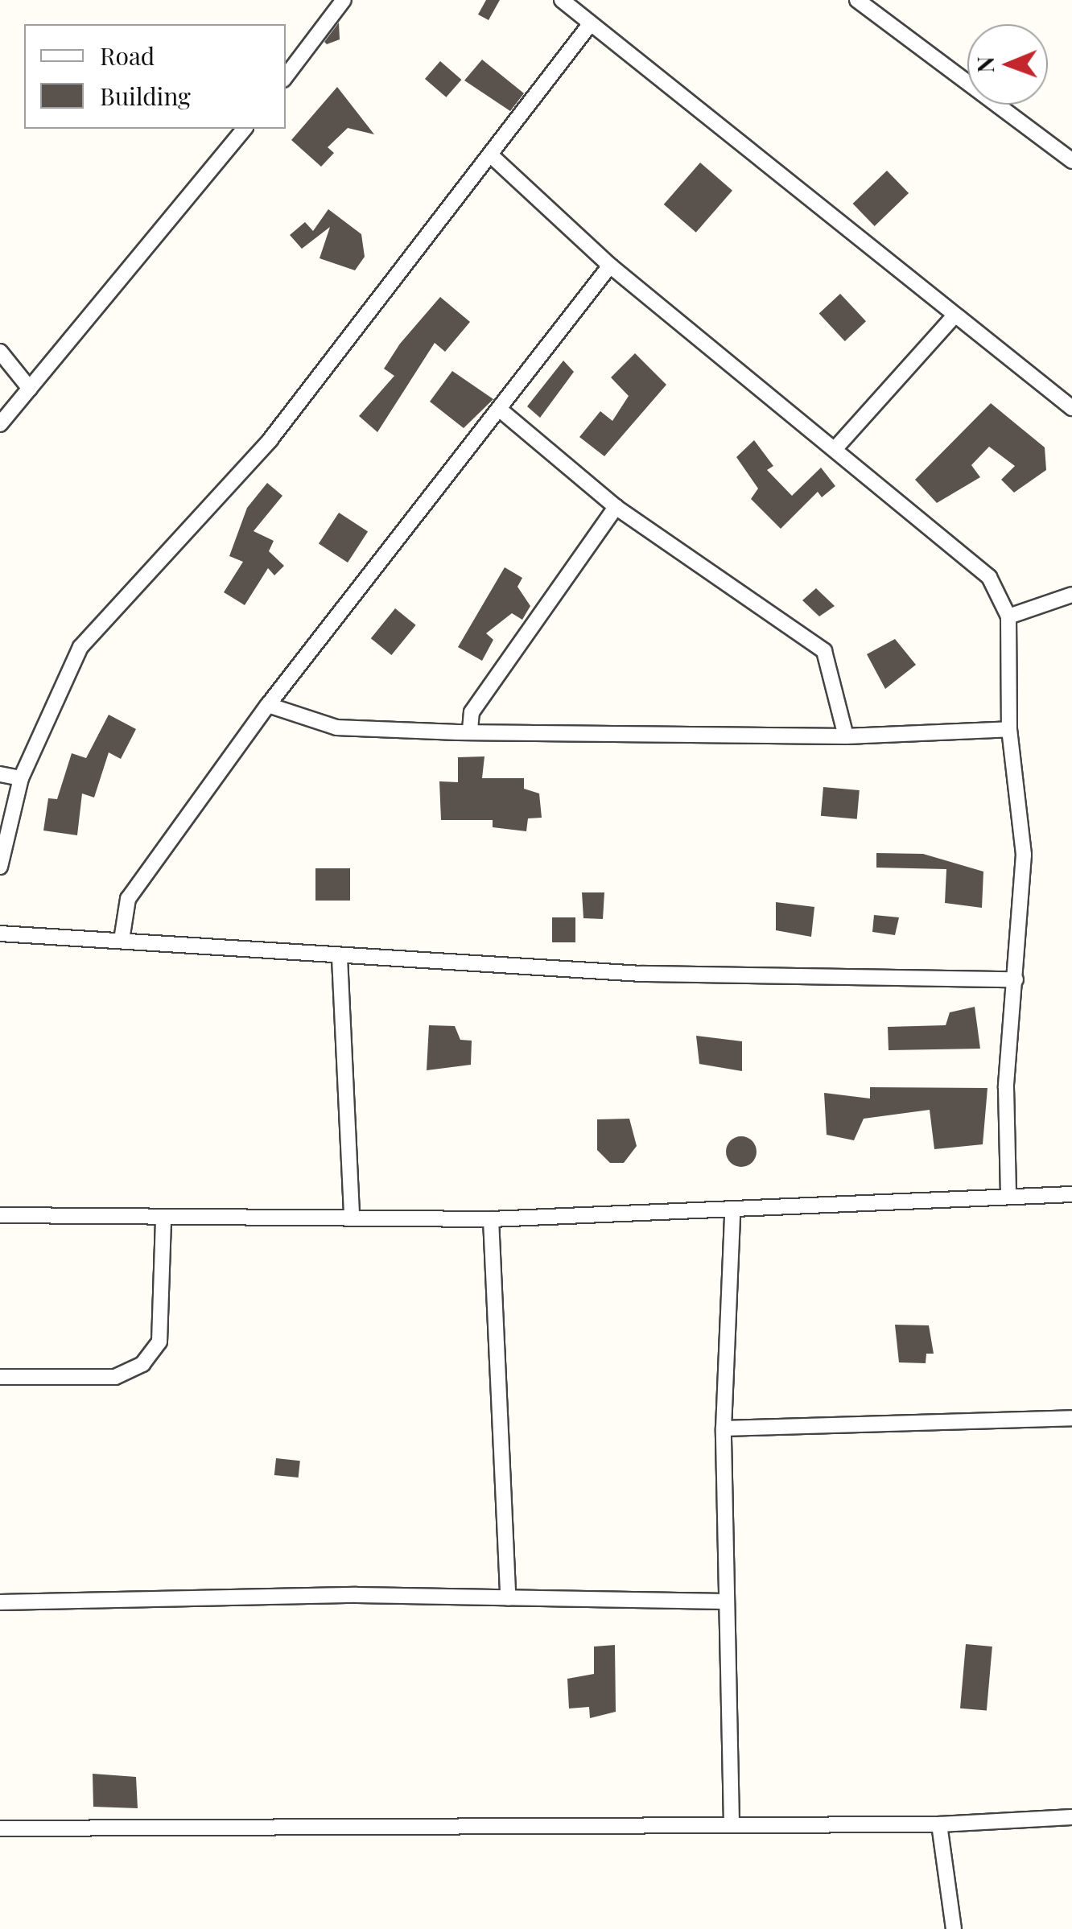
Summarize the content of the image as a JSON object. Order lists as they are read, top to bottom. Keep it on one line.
{"legend":["Road","Building"],"north":"left"}
